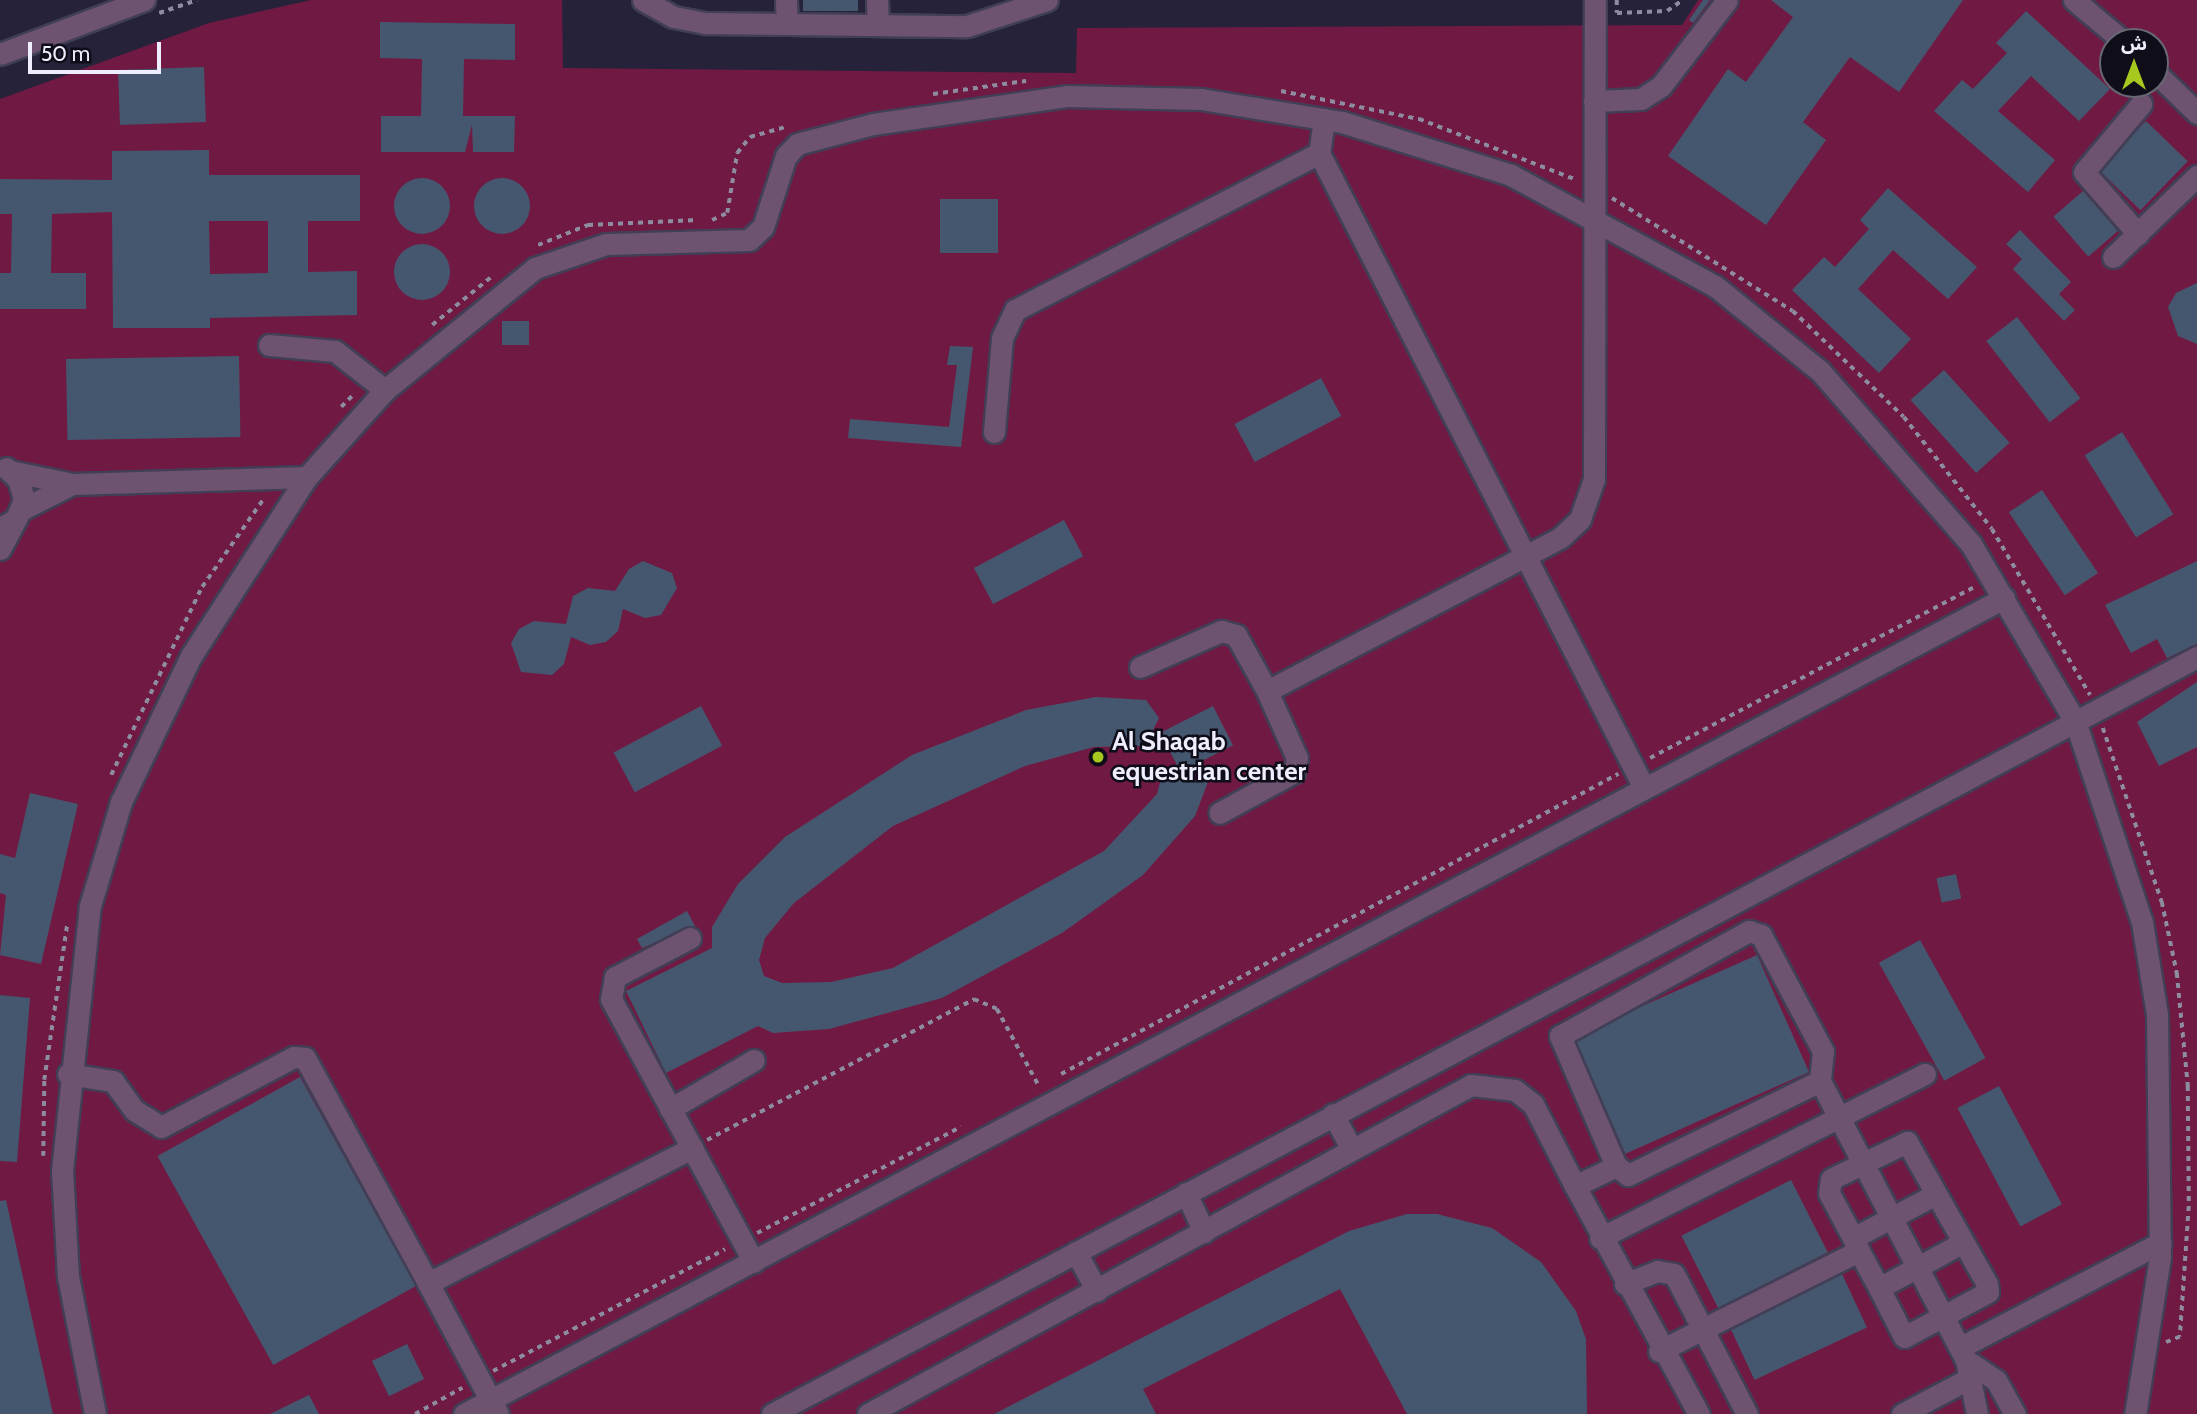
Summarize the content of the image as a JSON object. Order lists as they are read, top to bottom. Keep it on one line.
{"places":["Al Shaqab equestrian center"],"scale_bar":"50 m","north":"top"}
